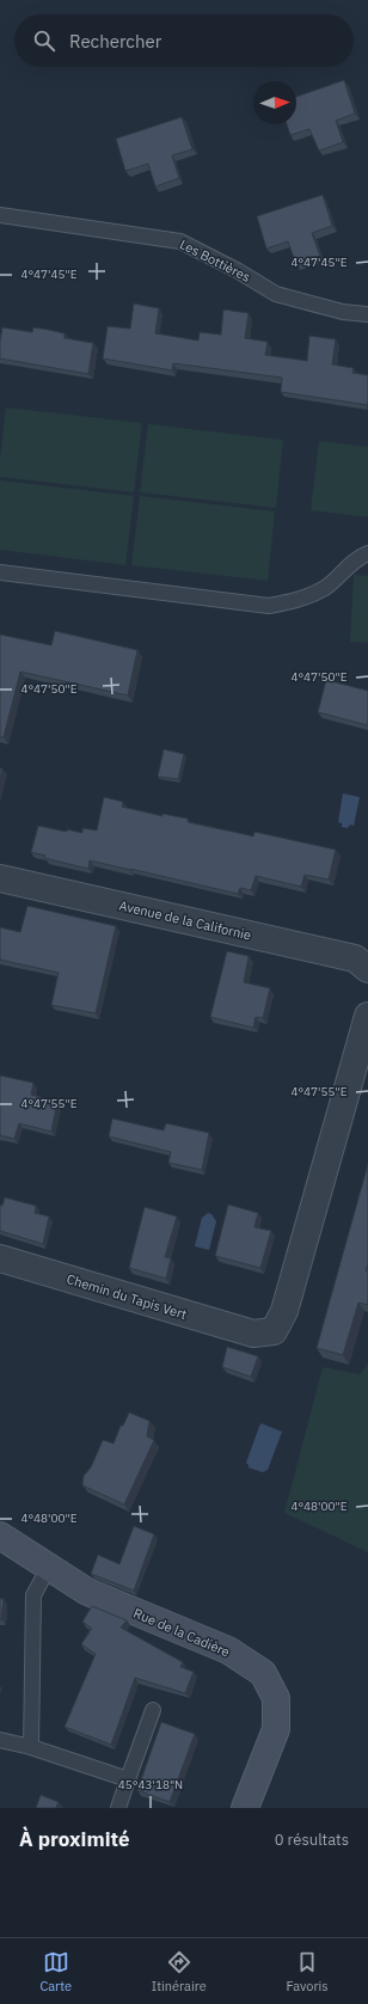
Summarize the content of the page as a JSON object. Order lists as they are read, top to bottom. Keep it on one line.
{"streets":{"street":["Avenue de la Californie","Chemin du Tapis Vert","Rue de la Cadière"],"lane":["Les Bottières"]},"north":"right","page":{"search":"Rechercher","heading":["À proximité","0 résultats"],"nav":["Carte","Itinéraire","Favoris"]},"coordinates":["4°47'45\"E","4°47'50\"E","4°47'55\"E","4°48'00\"E","45°43'18\"N"]}
